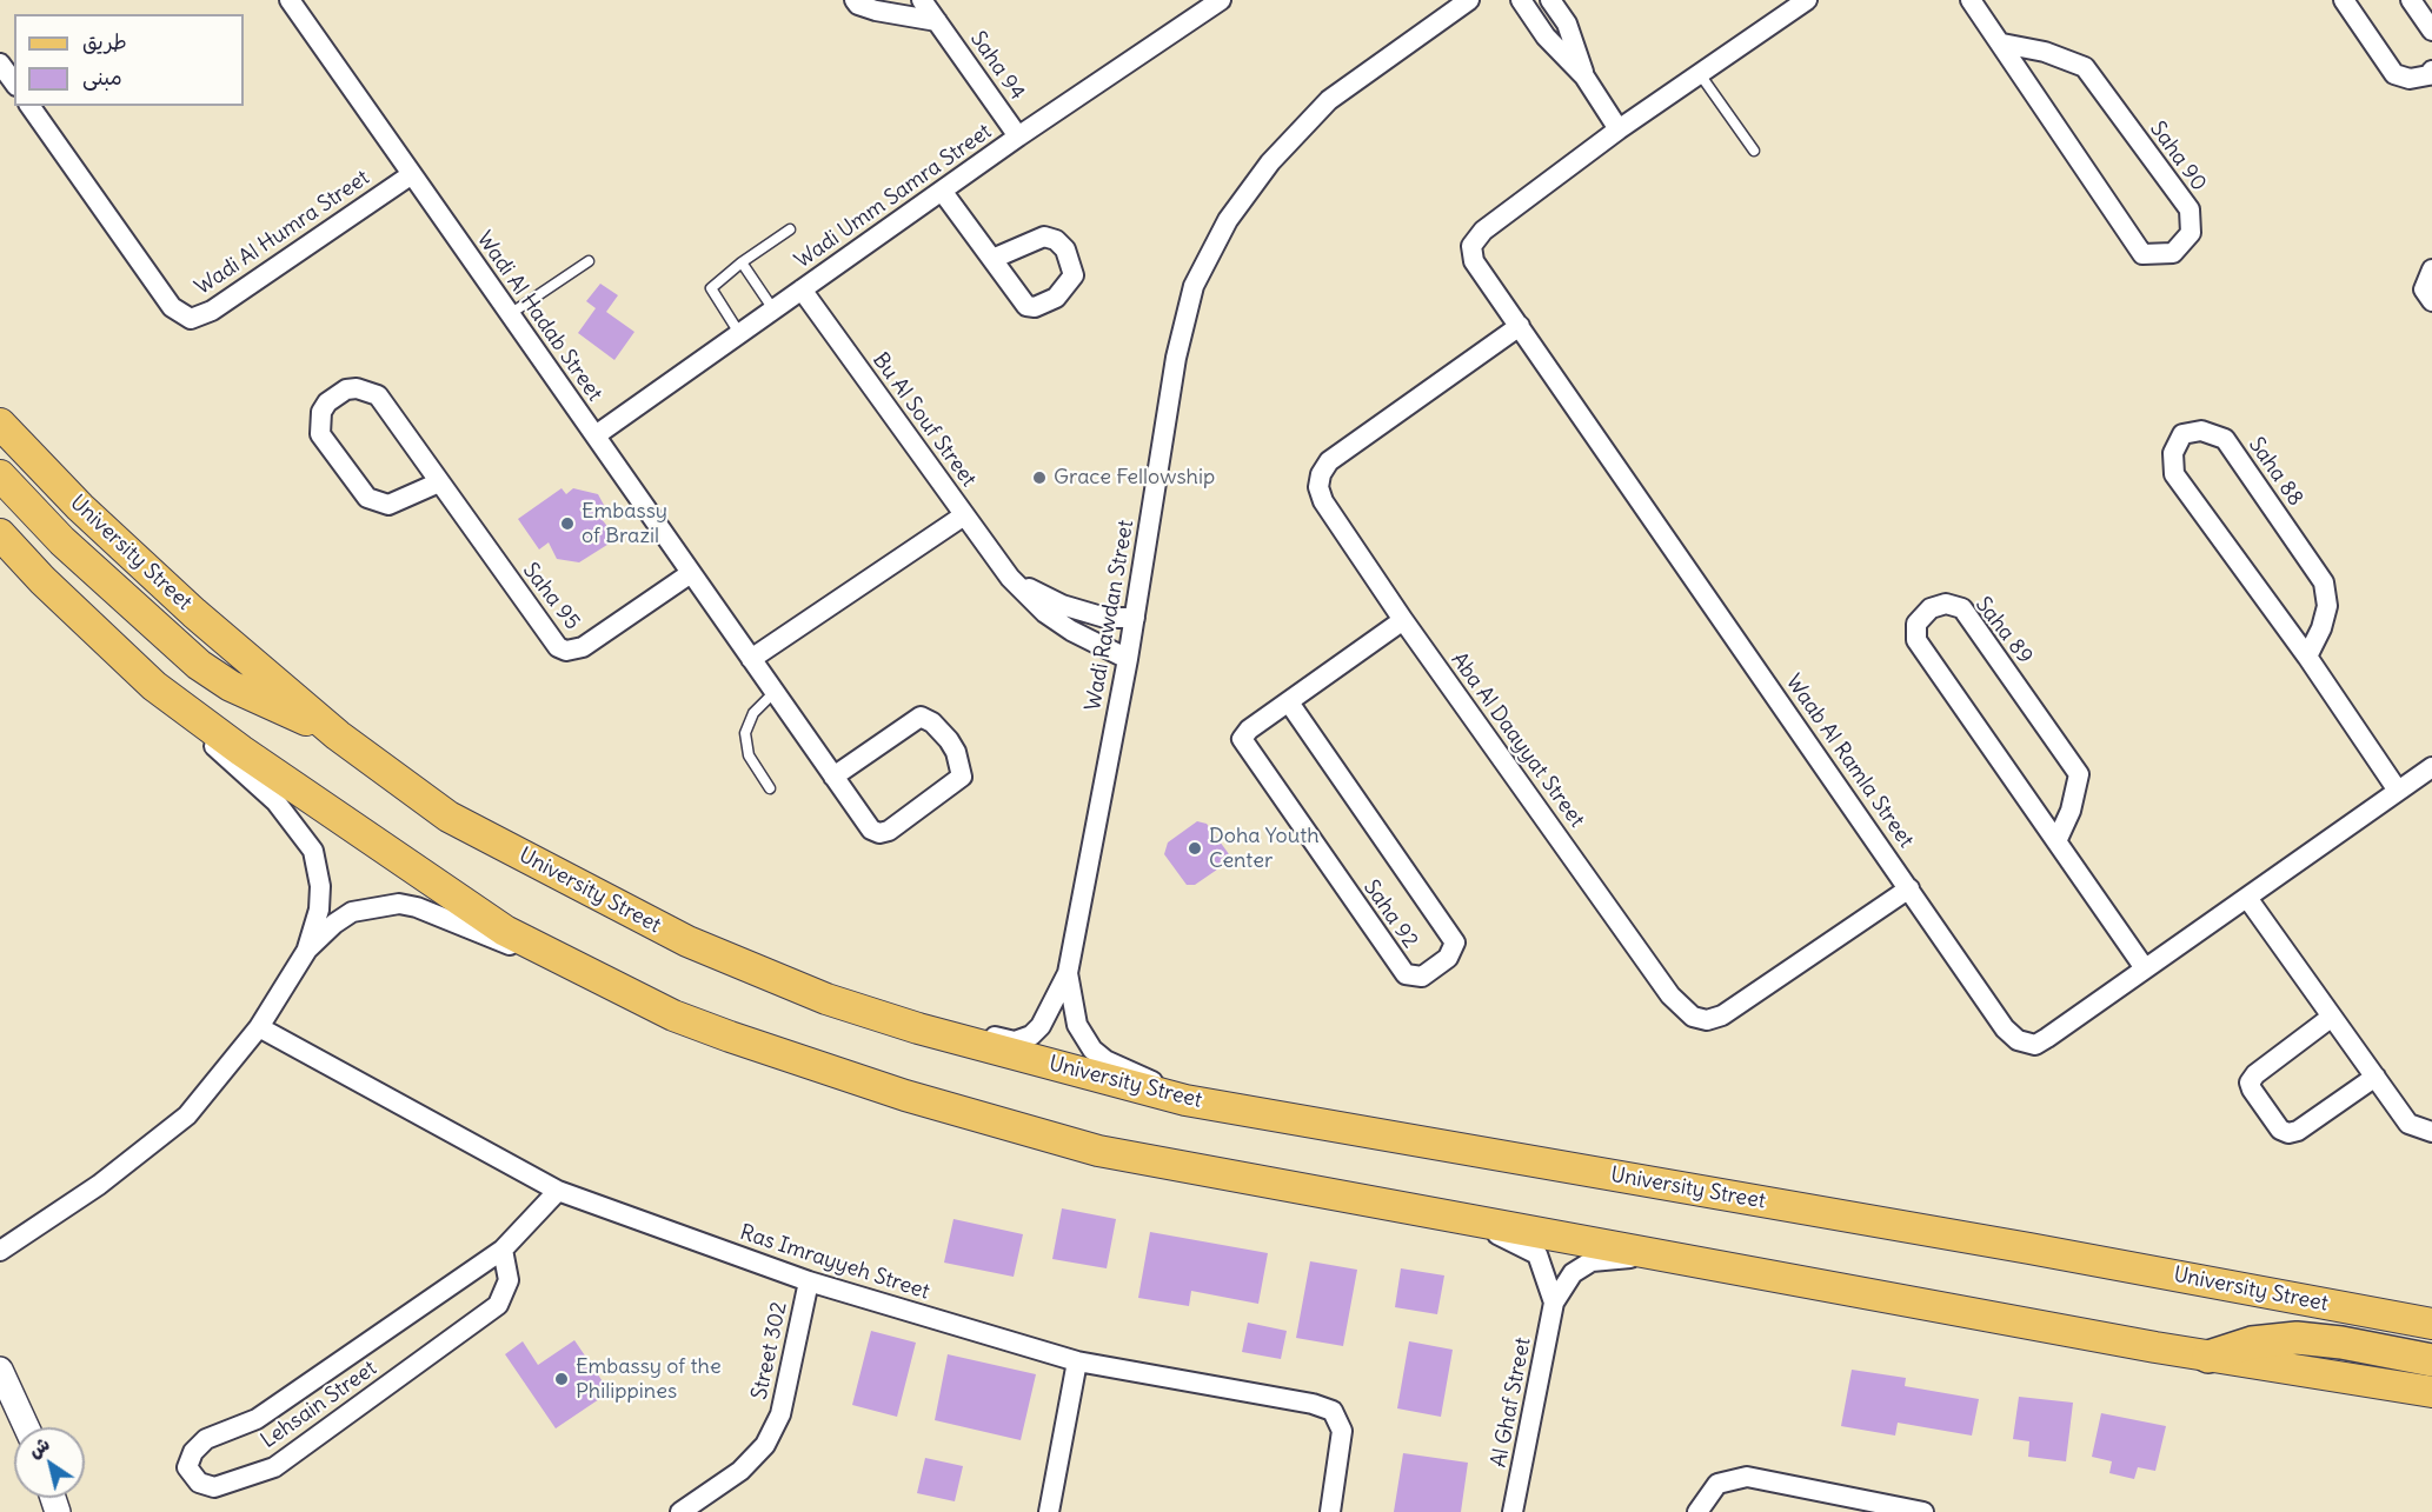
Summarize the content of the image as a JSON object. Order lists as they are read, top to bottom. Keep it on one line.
{"streets":{"main road":["University Street"],"street":["Saha 94","Saha 90","Wadi Umm Samra Street","Wadi Al Humra Street","Wadi Al Hadab Street","Bu Al Souf Street","Saha 88","Saha 95","Wadi Rawdan Street","Saha 89","Aba Al Daayyat Street","Waab Al Ramla Street","Saha 92","Ras Imrayyeh Street","Street 302","Al Ghaf Street","Lehsain Street"]},"crossings":[["Saha 94","Wadi Umm Samra Street"],["Wadi Umm Samra Street","Wadi Al Hadab Street"],["Wadi Umm Samra Street","Bu Al Souf Street"],["Wadi Al Humra Street","Wadi Al Hadab Street"],["Wadi Al Hadab Street","Saha 95"],["Bu Al Souf Street","Wadi Rawdan Street"],["Saha 88","Waab Al Ramla Street"],["University Street","Wadi Rawdan Street"],["Saha 89","Waab Al Ramla Street"],["Aba Al Daayyat Street","Waab Al Ramla Street"],["Aba Al Daayyat Street","Saha 92"],["Ras Imrayyeh Street","Street 302"],["Ras Imrayyeh Street","Lehsain Street"]],"places":["Grace Fellowship","Embassy of Brazil","Doha Youth Center","Embassy of the Philippines"],"legend":["طريق","مبنى"],"north":"top left"}
